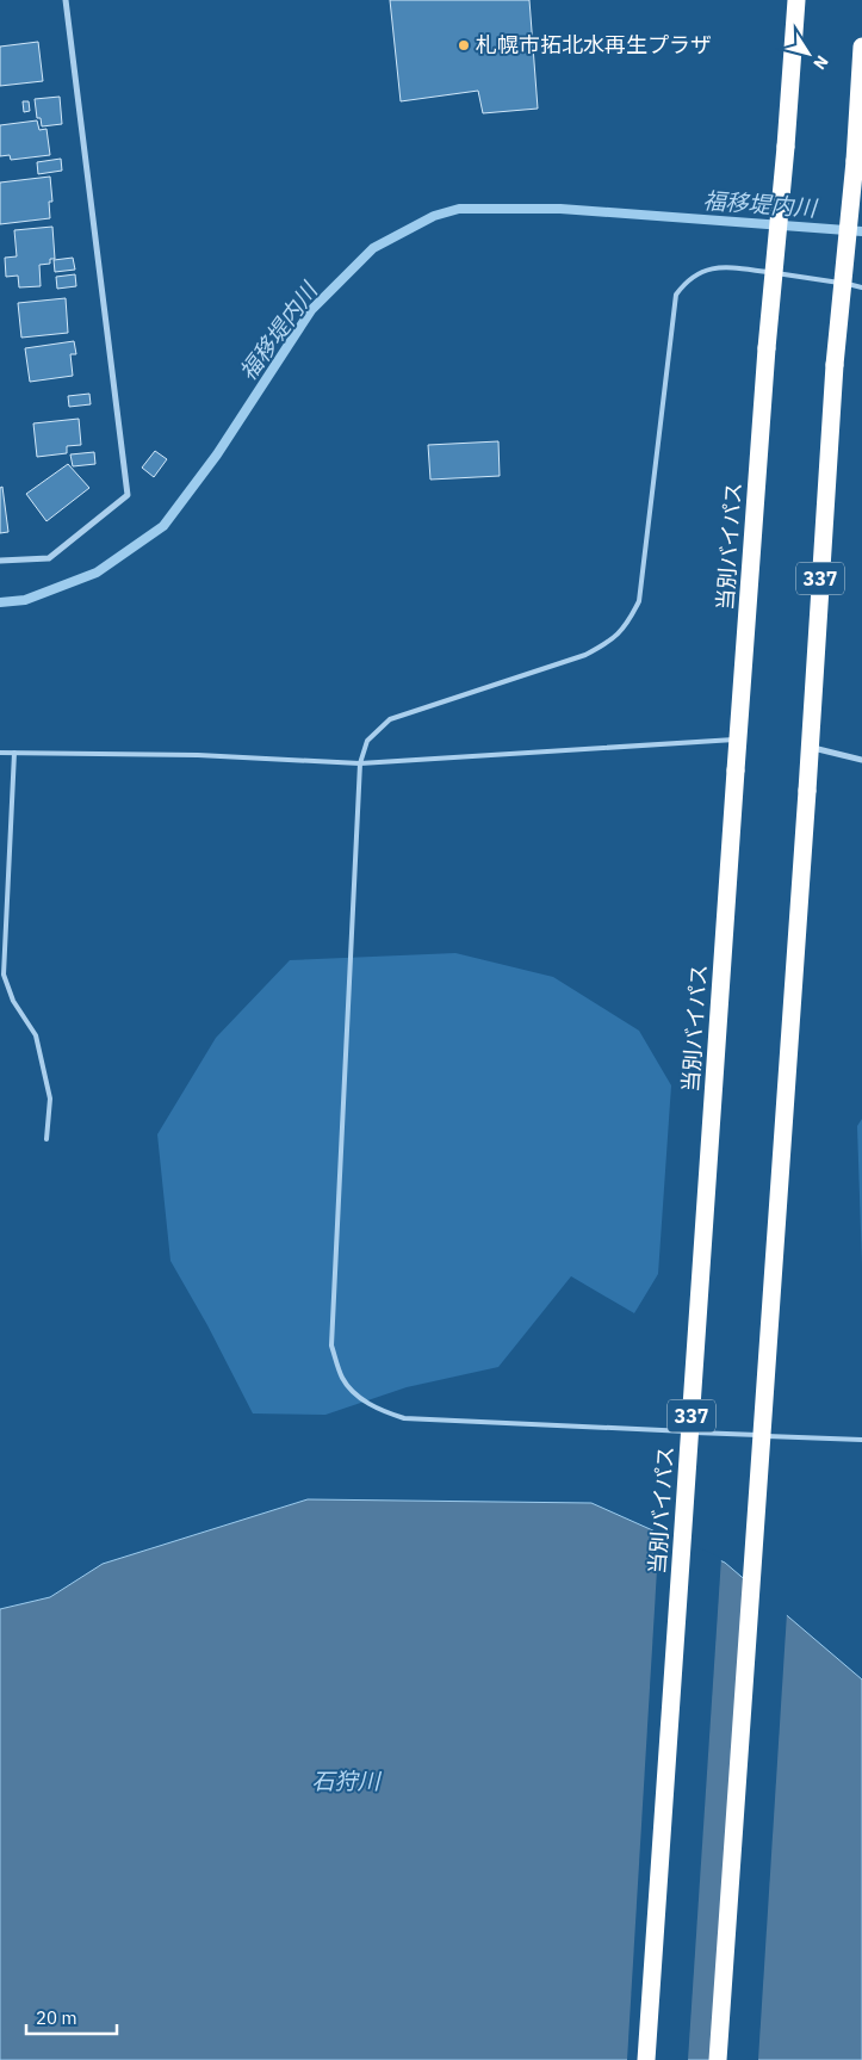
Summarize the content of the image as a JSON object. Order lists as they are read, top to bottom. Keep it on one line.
{"streets":{"highway":["当別バイパス","337"]},"water":["福移堤内川","石狩川"],"places":["札幌市拓北水再生プラザ"],"scale_bar":"20 m","north":"bottom right"}
